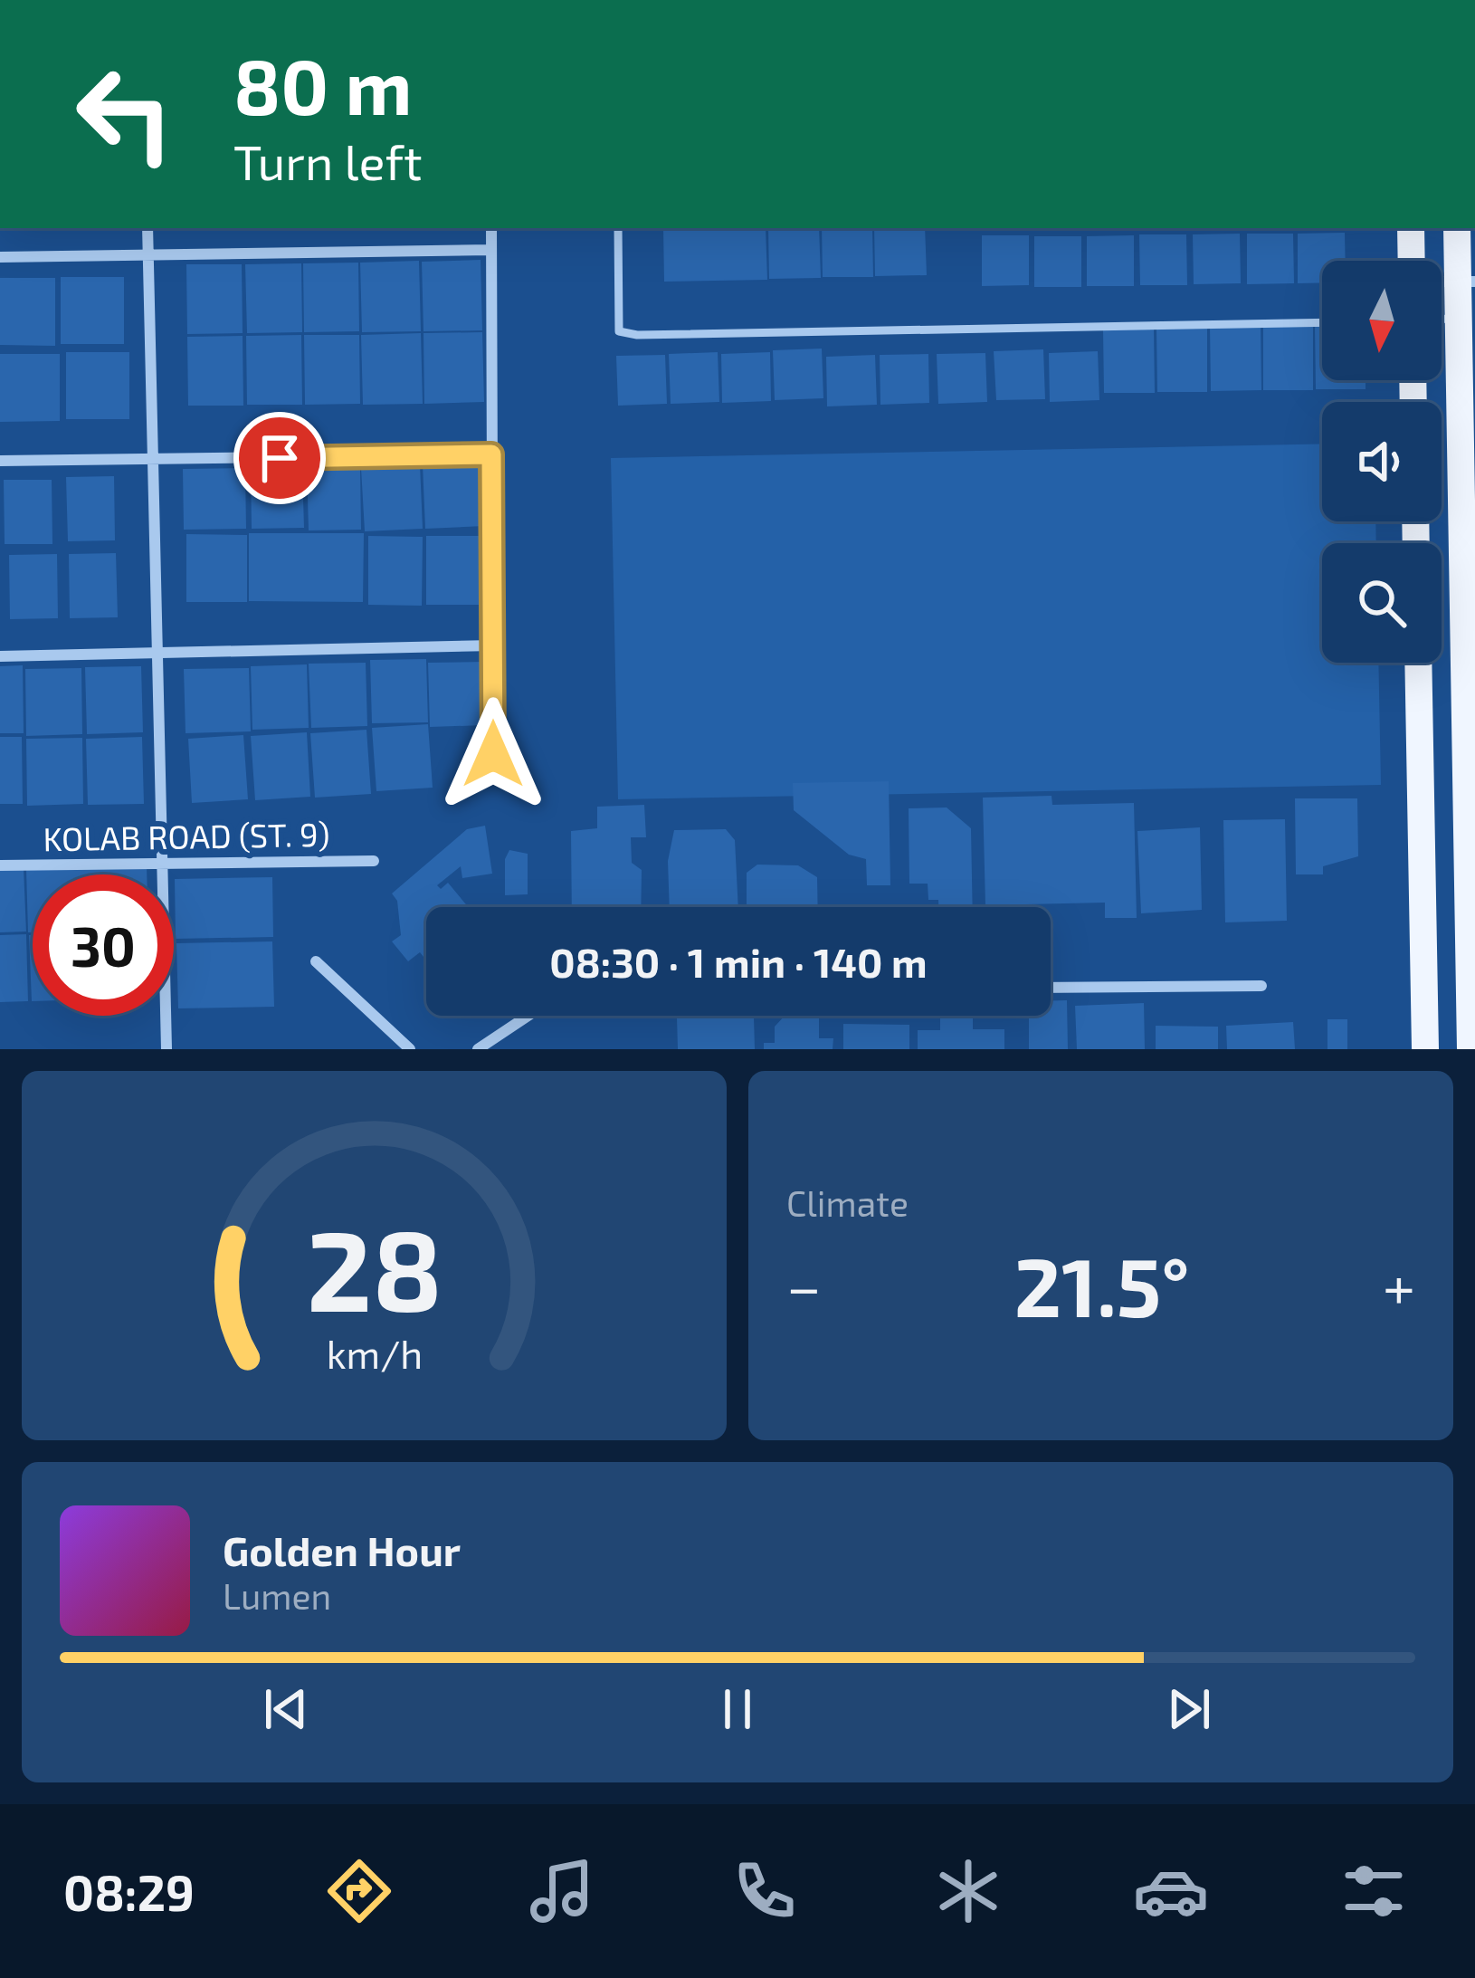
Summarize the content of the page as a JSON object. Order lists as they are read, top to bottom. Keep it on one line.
{"streets":{"street":["KOLAB ROAD (ST. 9)"]},"north":"bottom","page":{"turn":["80 m","Turn left"],"limit":"30","trip":"08:30 · 1 min · 140 m","tile":"Climate","heat":["−","21.5°","+"],"song":["Golden Hour","Lumen"],"tabs":"08:29","gauge":["28","km/h"]}}
